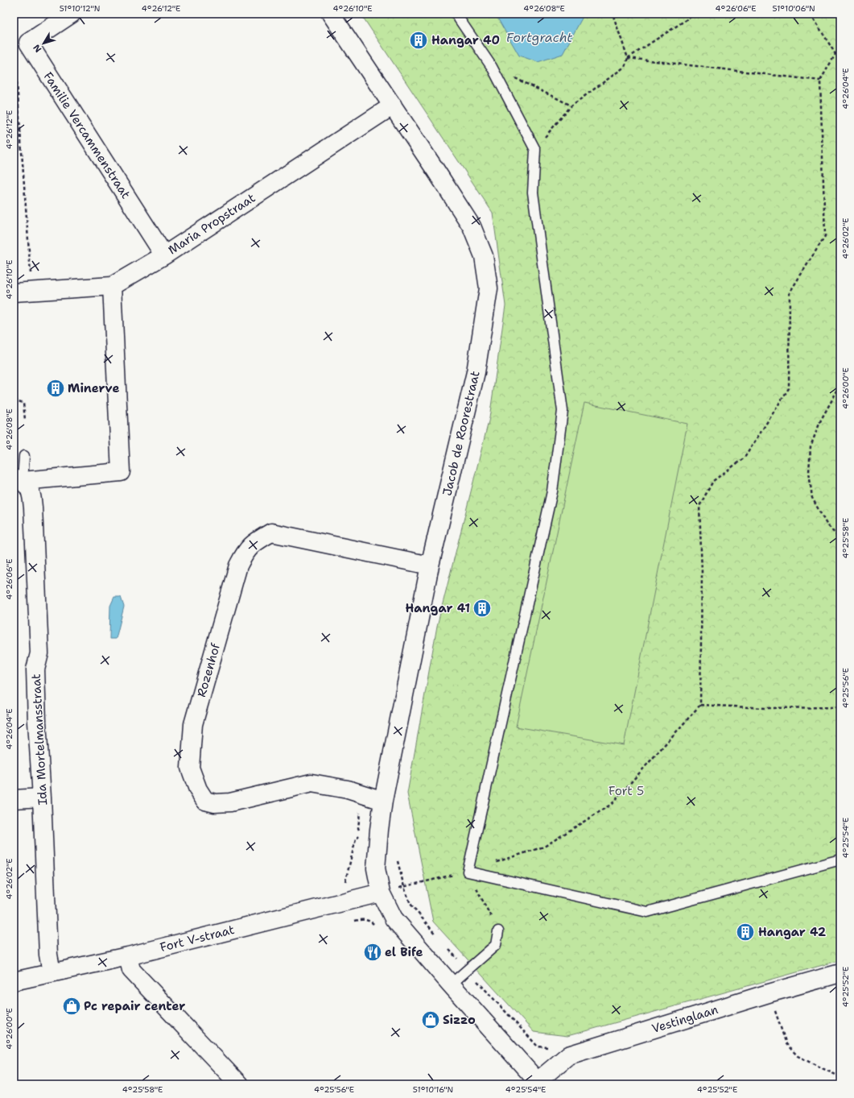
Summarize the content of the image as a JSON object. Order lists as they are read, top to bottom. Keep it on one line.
{"streets":{"street":["Familie Vercammenstraat","Maria Propstraat","Jacob de Roorestraat","Rozenhof","Ida Mortelmansstraat","Fort V-straat","Vestinglaan"]},"crossings":[["Familie Vercammenstraat","Maria Propstraat"],["Maria Propstraat","Jacob de Roorestraat"],["Jacob de Roorestraat","Rozenhof"],["Jacob de Roorestraat","Fort V-straat"],["Jacob de Roorestraat","Vestinglaan"],["Ida Mortelmansstraat","Fort V-straat"]],"water":["Fortgracht"],"parks":["Fort 5"],"places":{"building":["Hangar 40","Minerve","Hangar 41","Hangar 42"],"restaurant":["el Bife"],"shop":["Pc repair center","Sizzo"]},"north":"bottom left","coordinates":["51°10'12\"N","4°26'12\"E","4°26'10\"E","4°26'08\"E","4°26'06\"E","51°10'06\"N","4°26'04\"E","4°26'02\"E","4°26'00\"E","4°25'58\"E","4°25'56\"E","4°25'54\"E","4°25'52\"E","51°10'16\"N"]}
